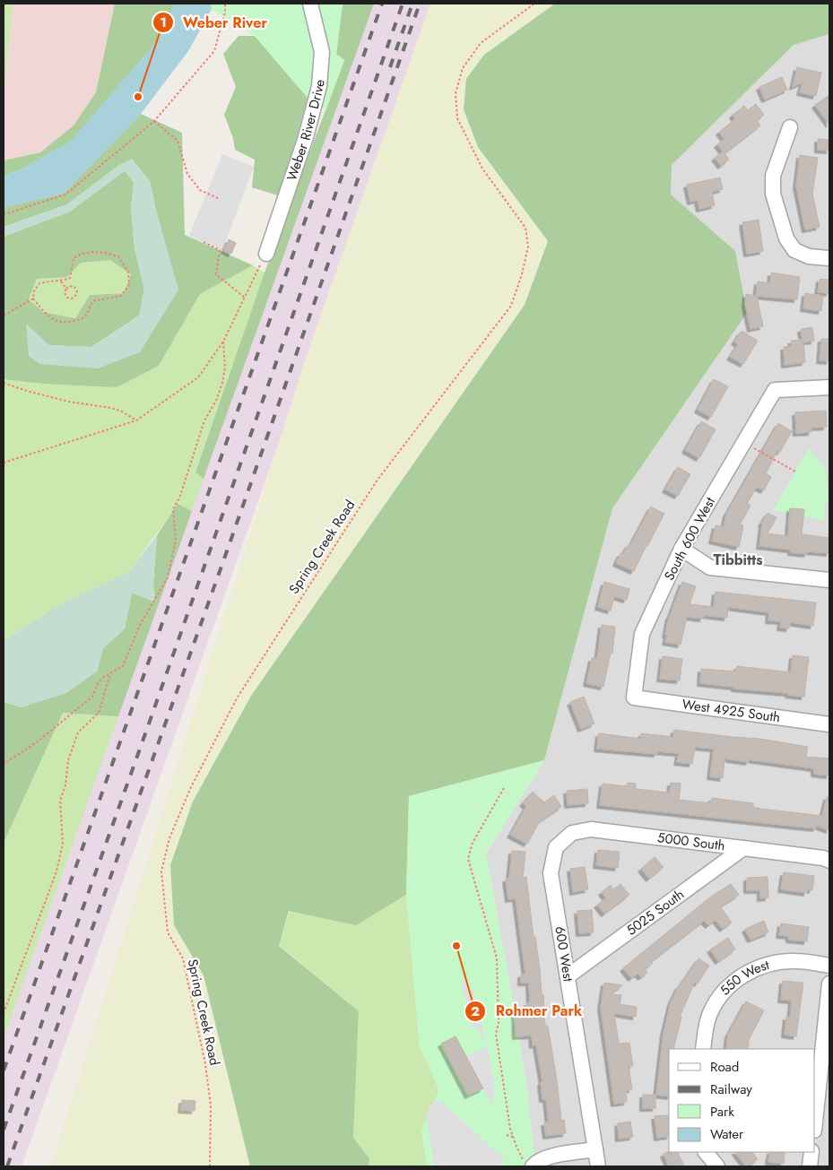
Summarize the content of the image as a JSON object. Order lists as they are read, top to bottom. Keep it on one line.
{"streets":{"street":["Weber River Drive","South 600 West","West 4925 South","5000 South","5025 South","600 West","550 West"],"path":["Spring Creek Road"]},"crossings":[["South 600 West","West 4925 South"],["5000 South","5025 South"],["5000 South","600 West"],["5025 South","600 West"]],"districts":["Tibbitts"],"places":["Weber River","Rohmer Park"],"legend":["Road","Railway","Park","Water"]}
